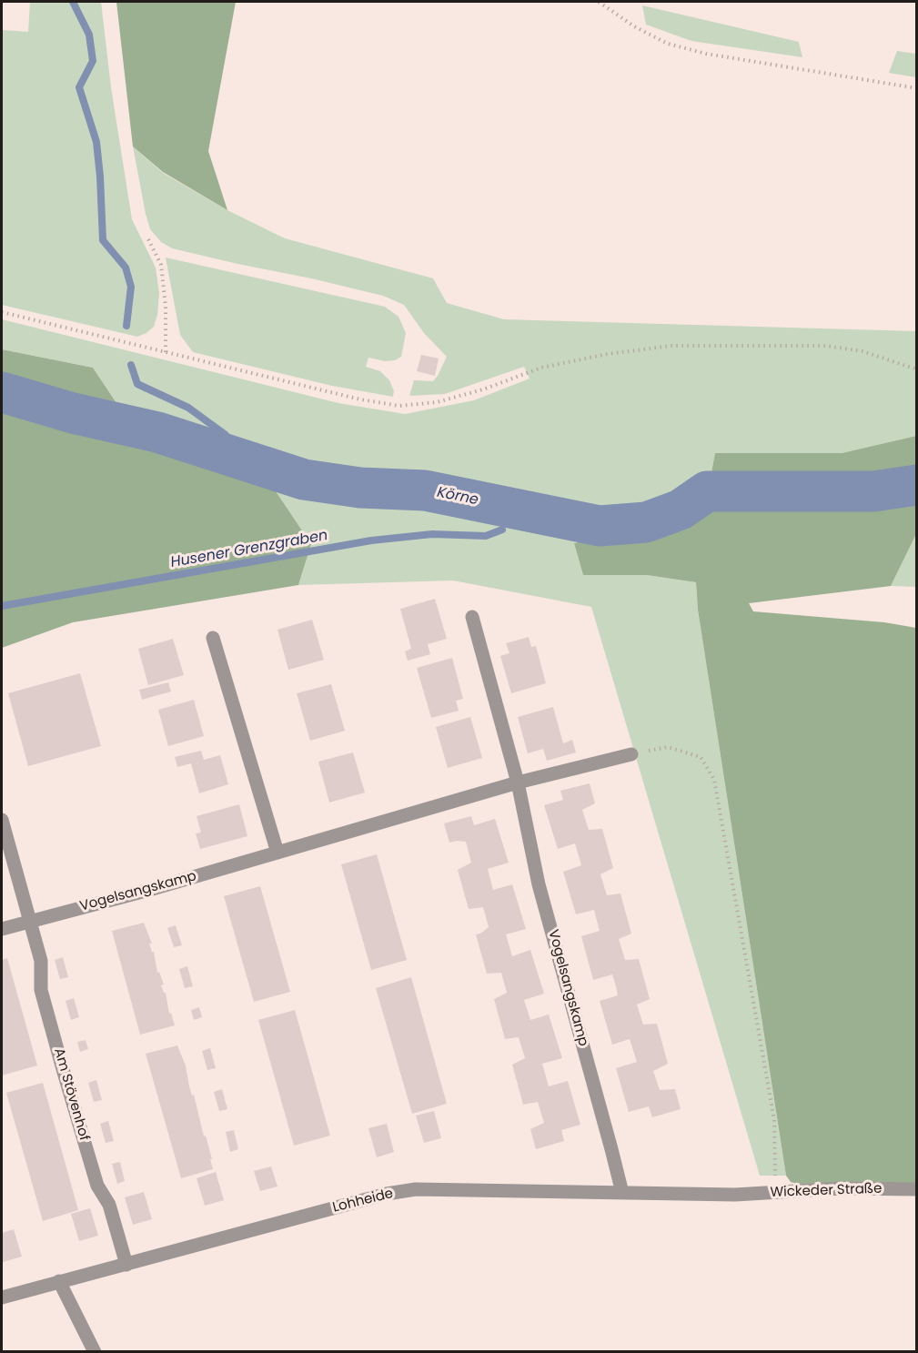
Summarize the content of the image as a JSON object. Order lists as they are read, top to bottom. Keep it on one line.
{"streets":{"street":["Vogelsangskamp","Am Stövenhof","Wickeder Straße","Lohheide"]},"crossings":[["Vogelsangskamp","Am Stövenhof"],["Vogelsangskamp","Lohheide"],["Am Stövenhof","Lohheide"],["Wickeder Straße","Lohheide"]],"water":["Körne","Husener Grenzgraben"]}
